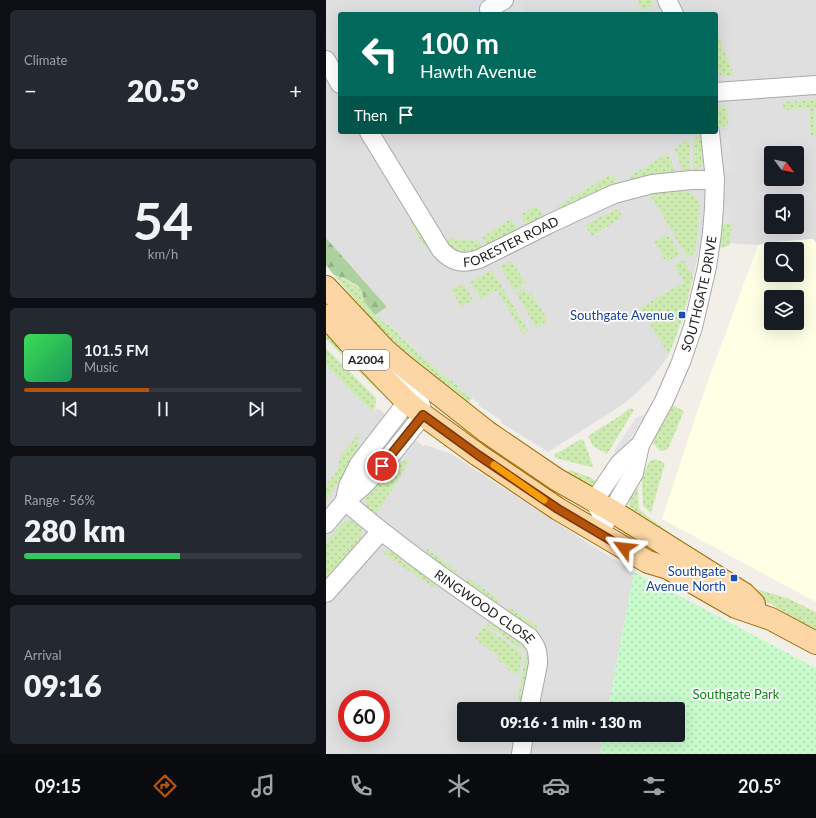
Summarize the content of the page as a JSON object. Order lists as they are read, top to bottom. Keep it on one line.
{"streets":{"main road":["A2004"],"street":["FORESTER ROAD","SOUTHGATE DRIVE","RINGWOOD CLOSE"]},"crossings":[["FORESTER ROAD","SOUTHGATE DRIVE"],["SOUTHGATE DRIVE","A2004"]],"parks":["Southgate Park"],"places":{"transit":["Southgate Avenue","Southgate Avenue North"]},"north":"bottom right","page":{"tile":["Climate",["54","km/h"],["Range · 56%","280 km"],["Arrival","09:16"]],"turn":["100 m","Hawth Avenue"],"heat":["−","20.5°","+"],"then":"Then","song":["101.5 FM","Music"],"limit":"60","trip":"09:16 · 1 min · 130 m","tabs":["09:15","20.5°"]}}
